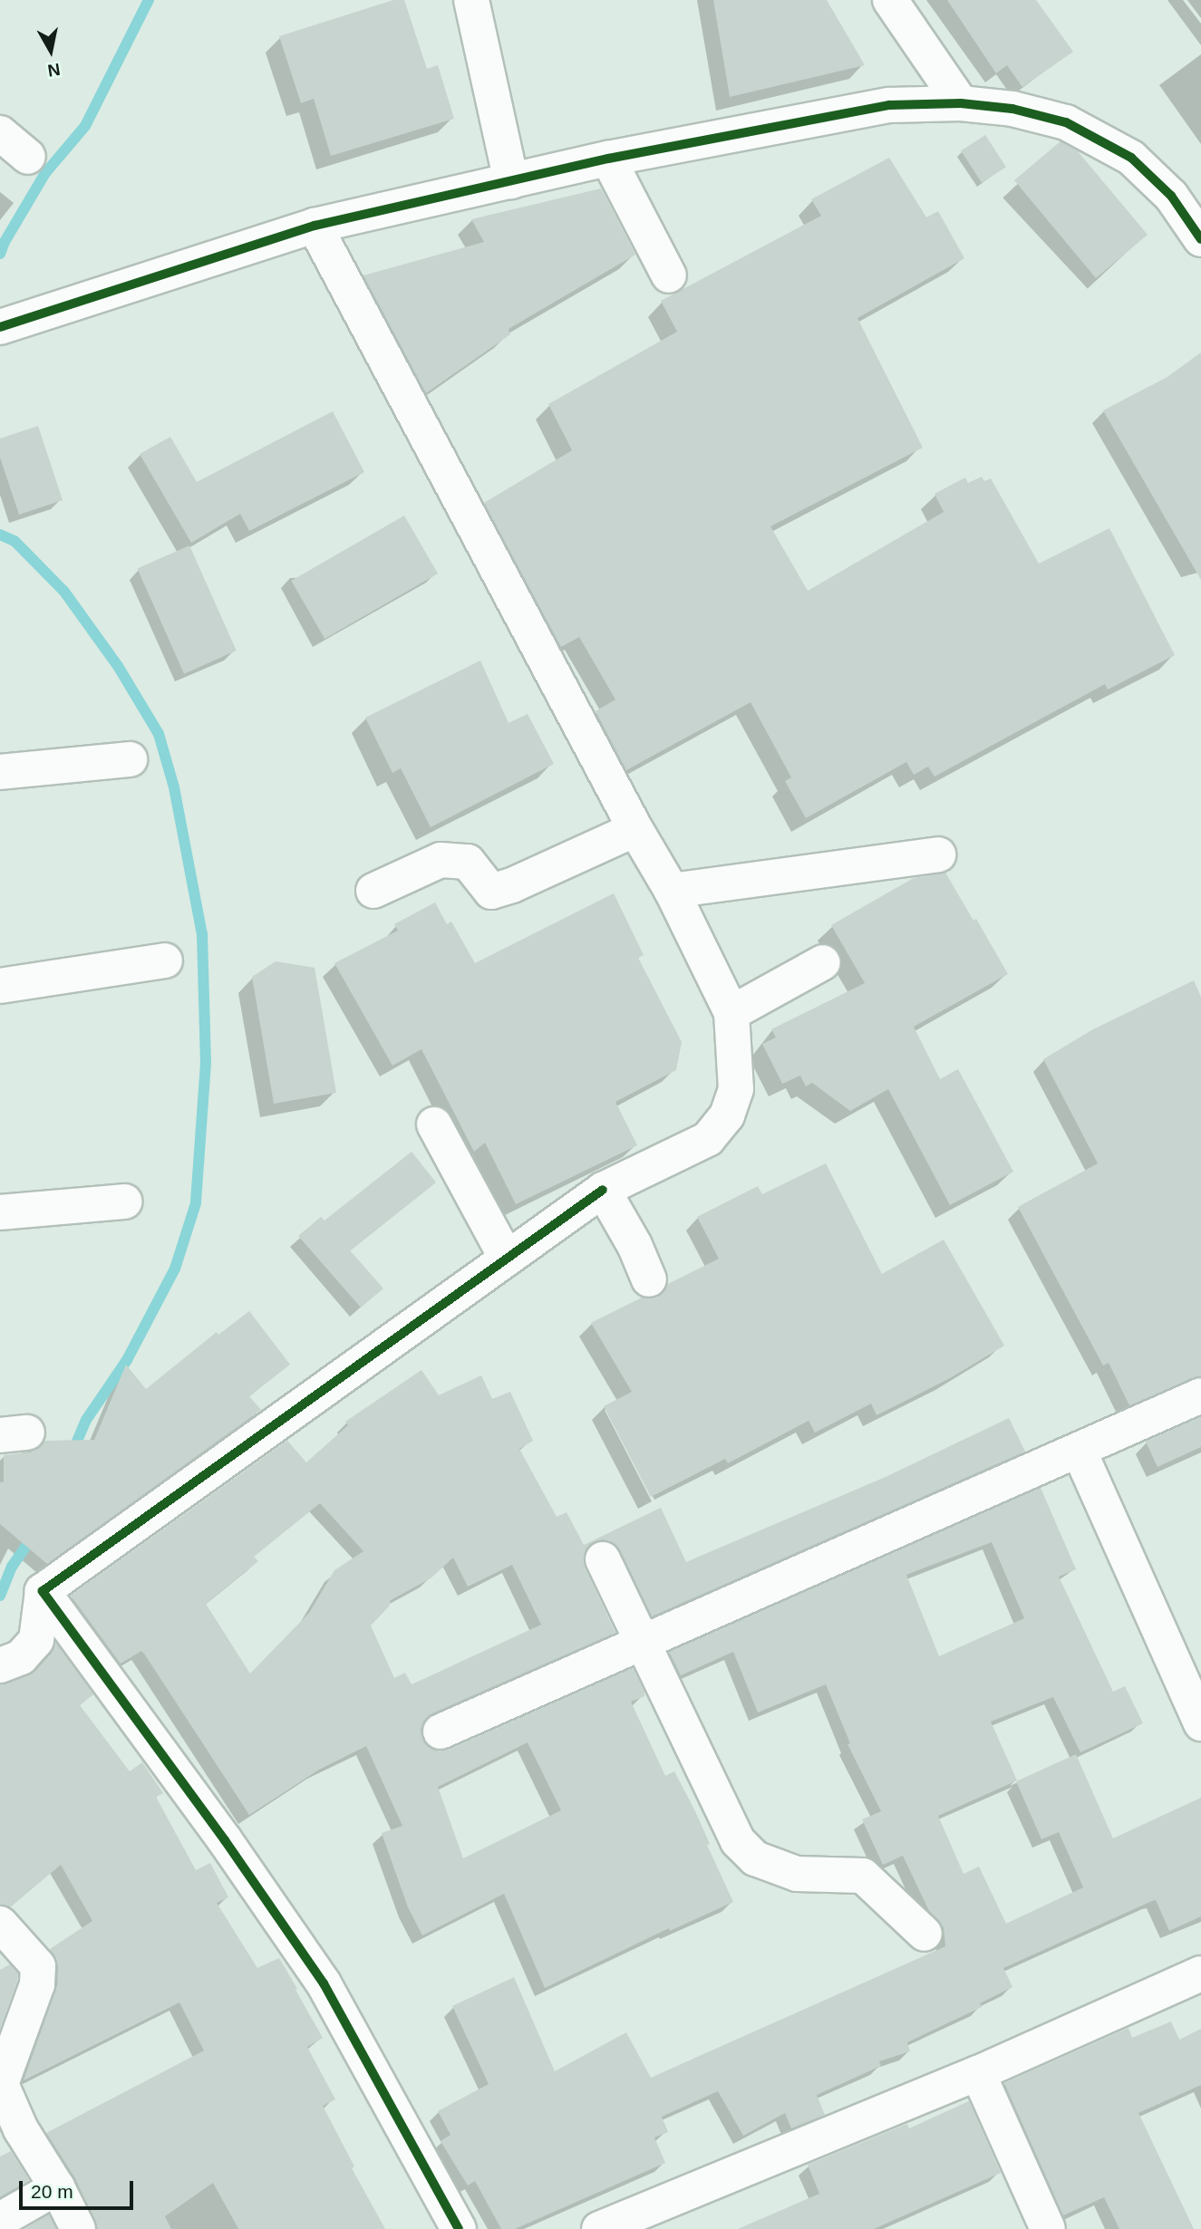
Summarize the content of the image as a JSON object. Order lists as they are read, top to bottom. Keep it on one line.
{"scale_bar":"20 m","north":"bottom"}
